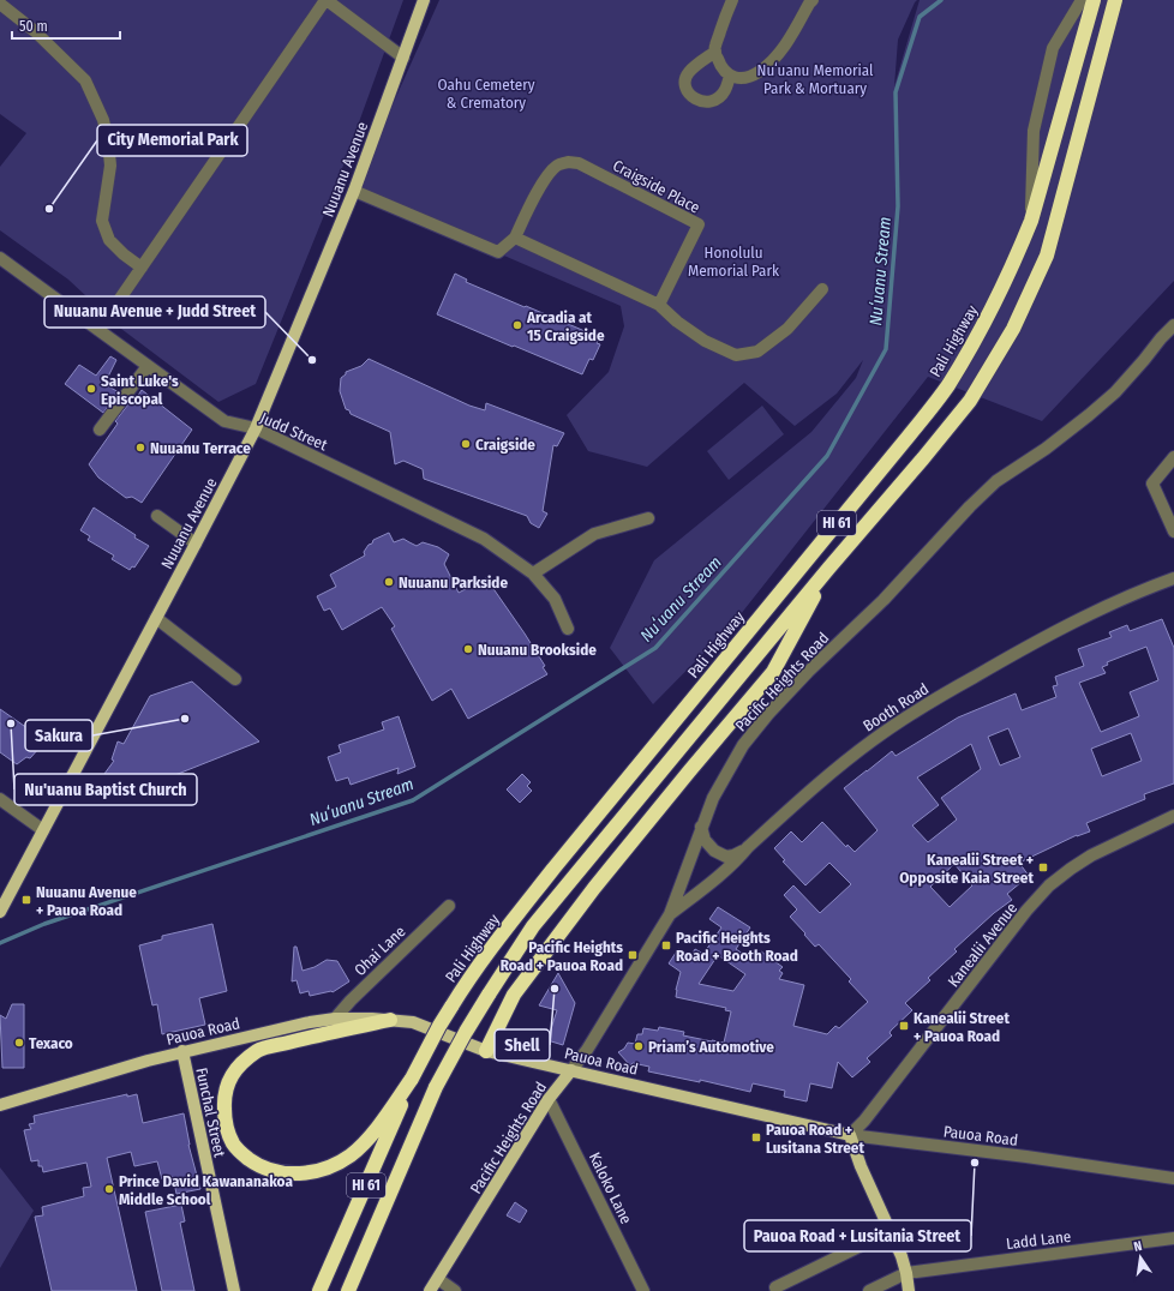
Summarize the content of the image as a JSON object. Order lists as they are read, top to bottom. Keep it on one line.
{"streets":{"highway":["Pali Highway","HI 61"],"main road":["Nuuanu Avenue","Pacific Heights Road","Pauoa Road","Funchal Street"],"street":["Craigside Place","Judd Street","Booth Road","Kanealii Avenue","Ohai Lane","Kaloko Lane","Ladd Lane"]},"crossings":[["Nuuanu Avenue","Craigside Place"],["Nuuanu Avenue","Judd Street"],["Pacific Heights Road","Booth Road"],["Pacific Heights Road","Pauoa Road"],["Pacific Heights Road","Kaloko Lane"],["Kanealii Avenue","Pauoa Road"],["Ohai Lane","Pauoa Road"],["Pauoa Road","Funchal Street"]],"water":["Nuʻuanu Stream"],"parks":["Nuʻuanu Memorial Park & Mortuary","Oahu Cemetery & Crematory","Honolulu Memorial Park"],"places":{"other":["City Memorial Park","Arcadia at 15 Craigside","Nuuanu Avenue + Judd Street","Saint Luke's Episcopal","Craigside","Nuuanu Terrace","Nuuanu Parkside","Nuuanu Brookside","Sakura","Nu'uanu Baptist Church","Shell","Texaco","Priam’s Automotive","Pauoa Road + Lusitania Street","Prince David Kawananakoa Middle School"],"transit":["Kanealii Street + Opposite Kaia Street","Nuuanu Avenue + Pauoa Road","Pacific Heights Road + Booth Road","Pacific Heights Road + Pauoa Road","Kanealii Street + Pauoa Road","Pauoa Road + Lusitana Street"]},"scale_bar":"50 m","north":"top"}
